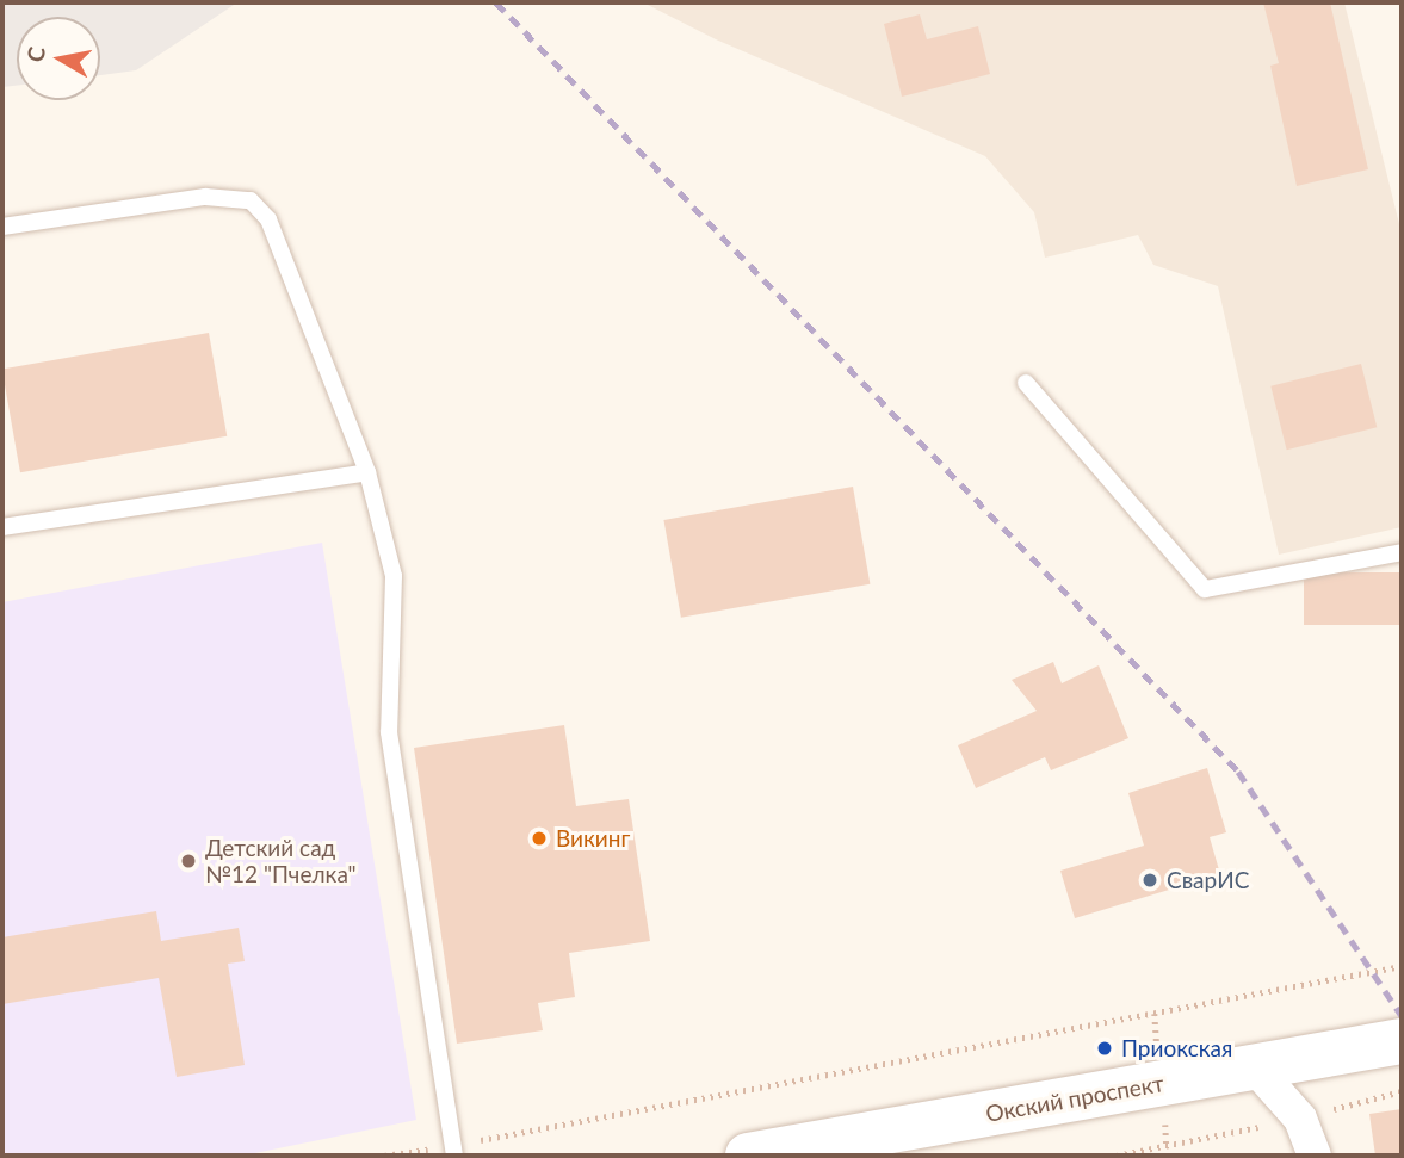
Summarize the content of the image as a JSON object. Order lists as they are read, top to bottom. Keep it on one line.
{"streets":{"main road":["Окский проспект"]},"places":["Викинг","Детский сад №12 \"Пчелка\"","СварИС","Приокская"],"north":"left"}
